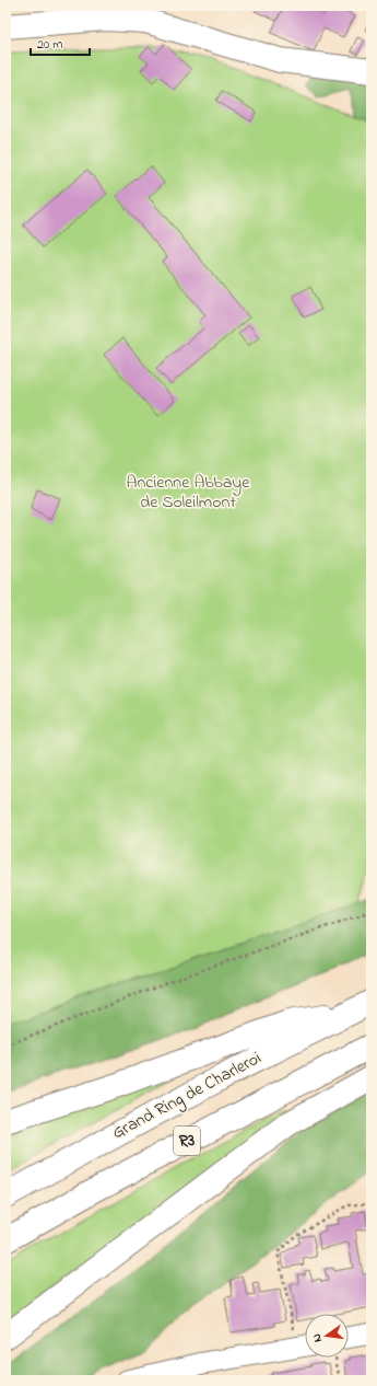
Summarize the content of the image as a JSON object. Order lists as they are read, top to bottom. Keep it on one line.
{"streets":{"main road":["Grand Ring de Charleroi","R3"]},"parks":["Ancienne Abbaye de Soleilmont"],"scale_bar":"20 m","north":"left"}
